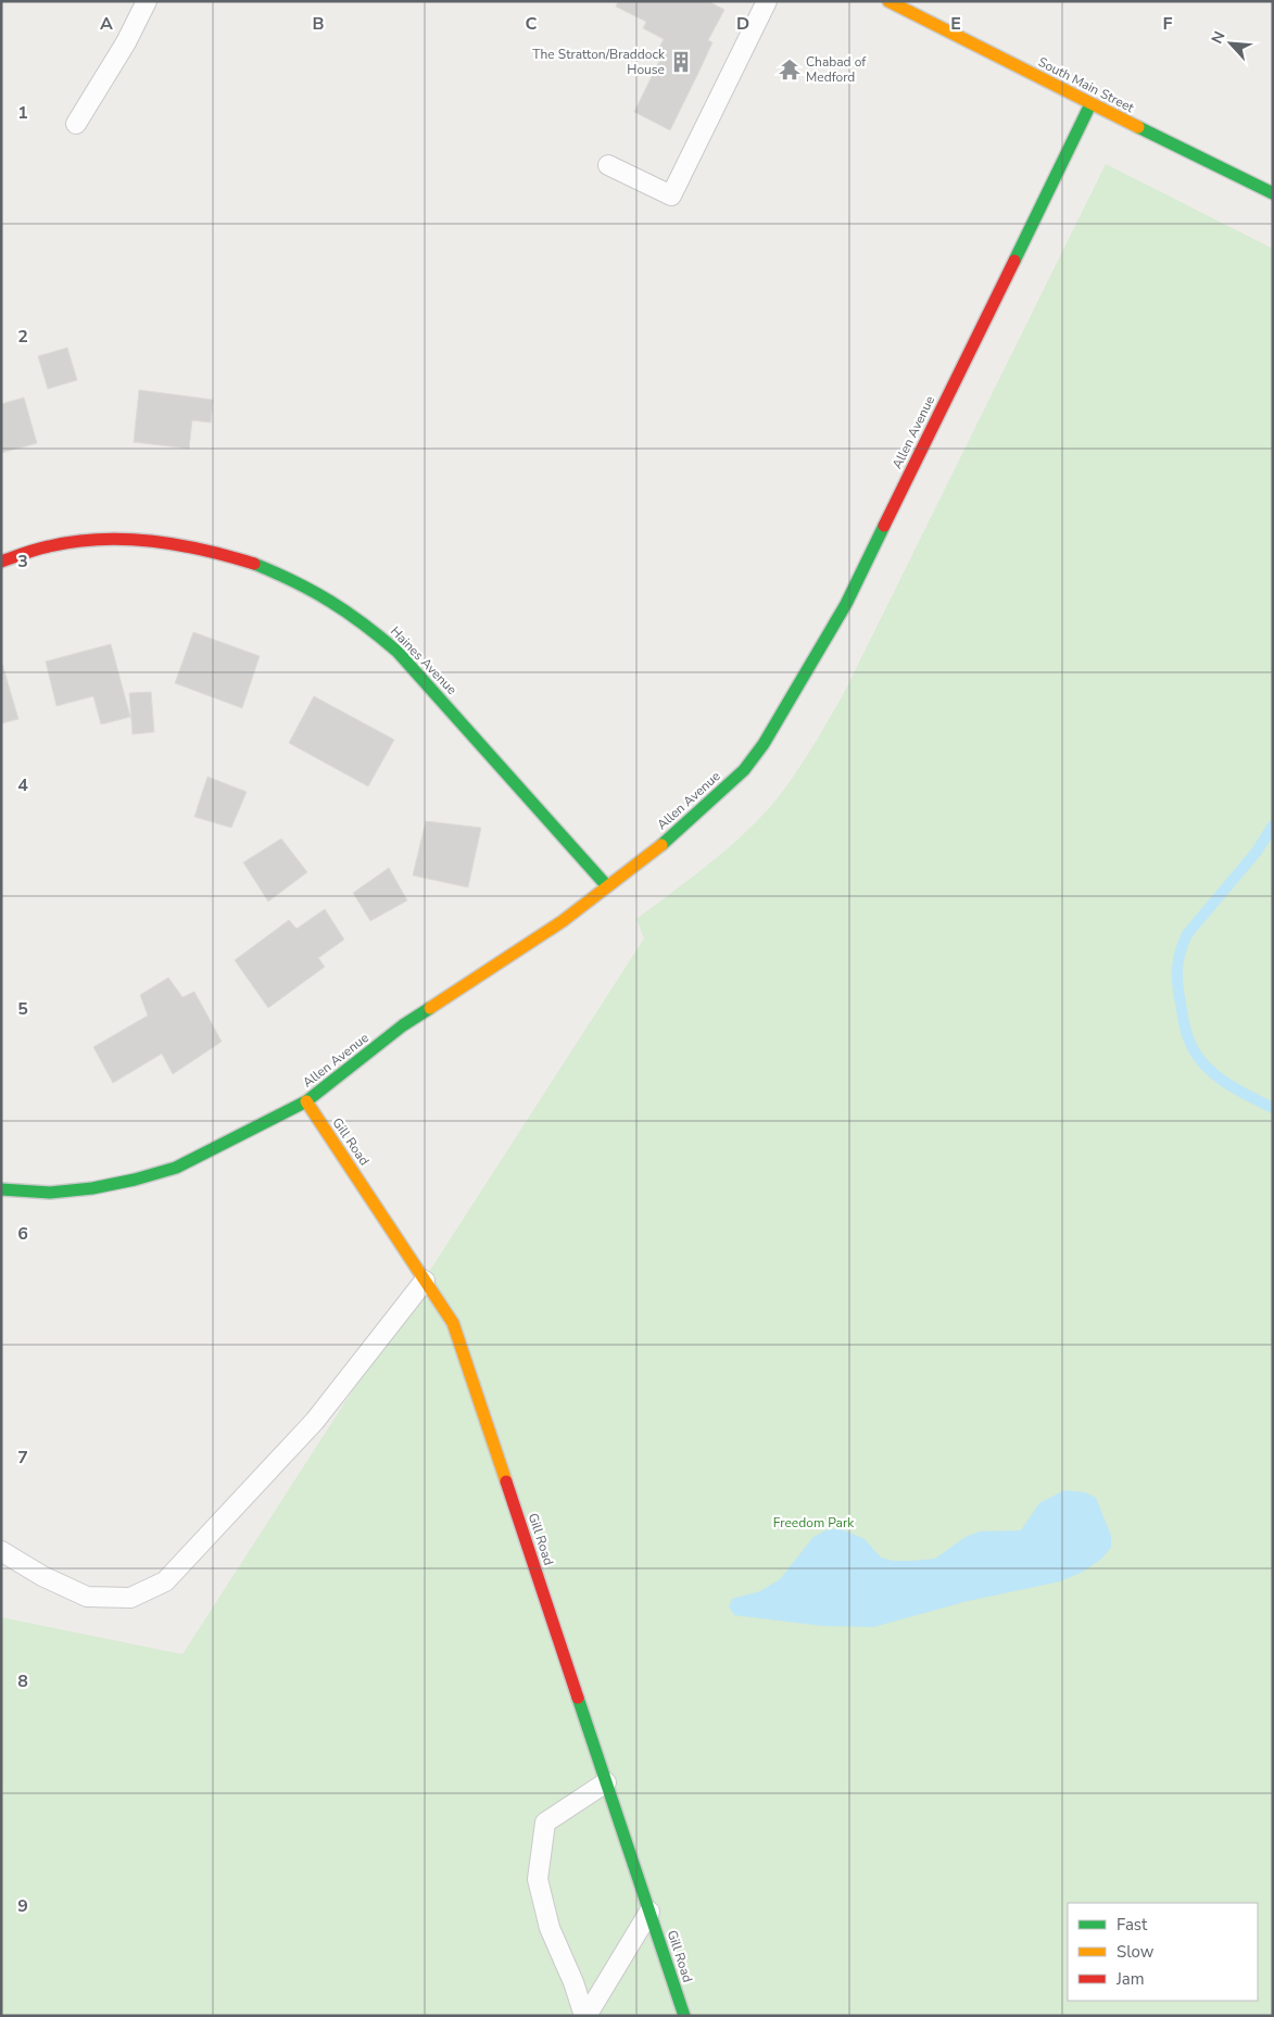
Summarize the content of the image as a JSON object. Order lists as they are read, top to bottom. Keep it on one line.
{"streets":{"street":["South Main Street","Allen Avenue","Haines Avenue","Gill Road"]},"crossings":[["South Main Street","Allen Avenue"],["Allen Avenue","Haines Avenue"],["Allen Avenue","Gill Road"]],"parks":["Freedom Park"],"places":{"building":["The Stratton/Braddock House"],"temple":["Chabad of Medford"]},"legend":["Fast","Slow","Jam"],"north":"top left","grid":{"columns":["A","B","C","D","E","F"],"rows":["1","2","3","4","5","6","7","8","9"]}}
